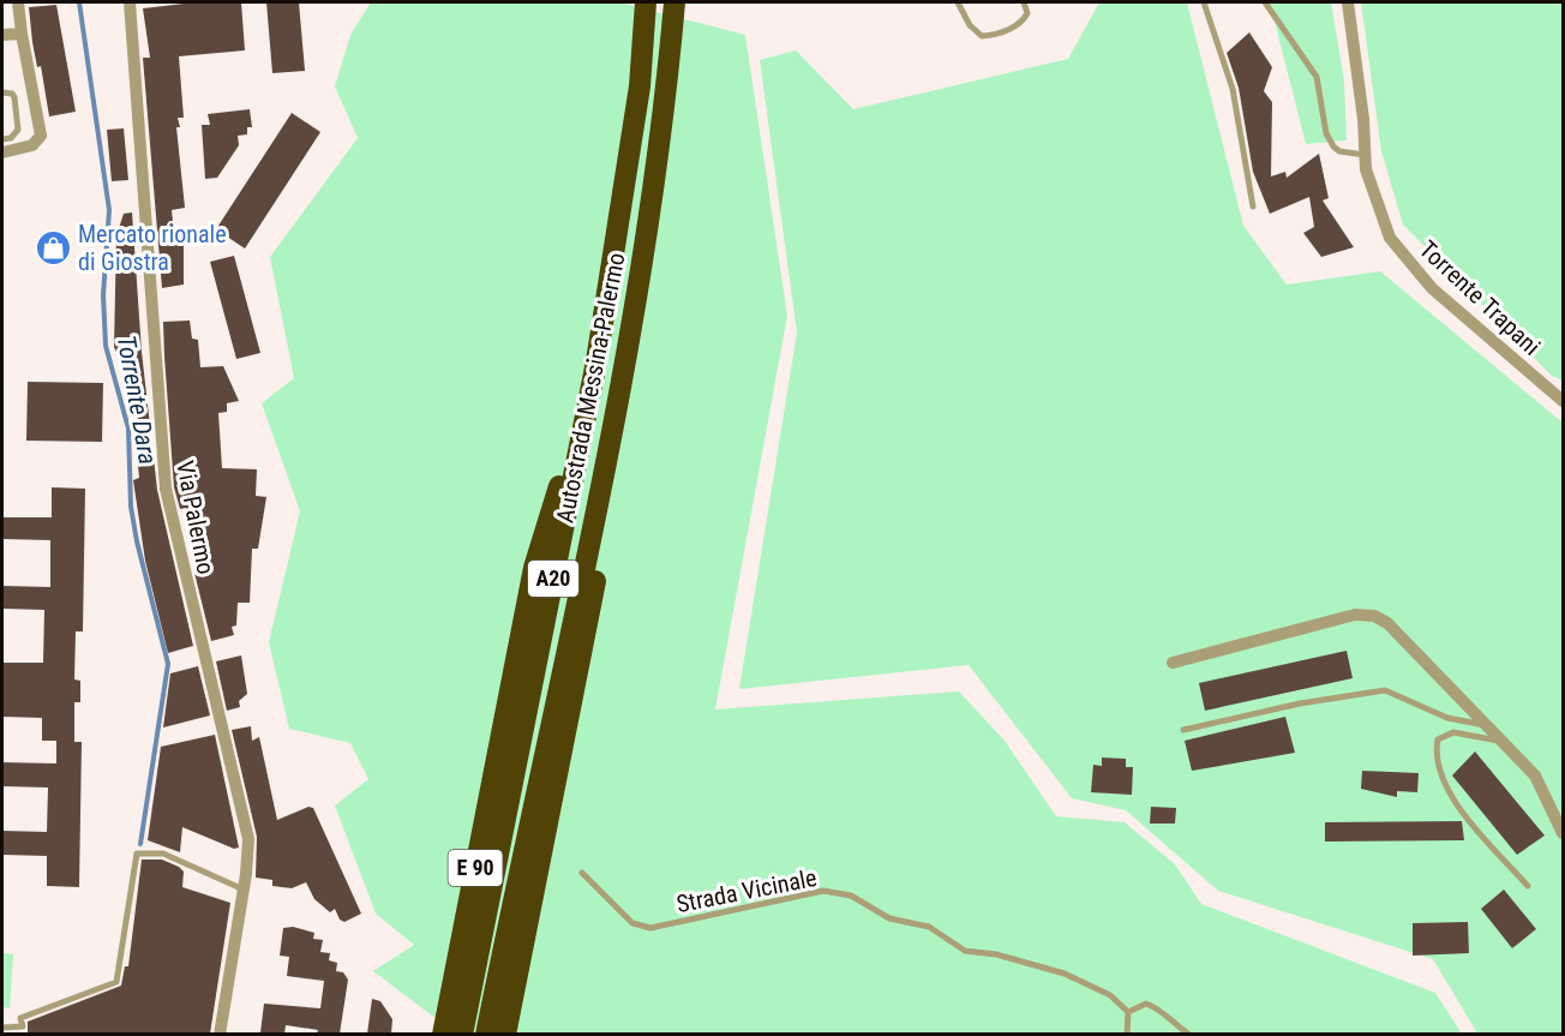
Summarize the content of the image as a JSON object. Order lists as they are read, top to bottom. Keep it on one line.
{"streets":{"highway":["Autostrada Messina-Palermo","A20","E 90"],"street":["Torrente Trapani","Via Palermo"],"lane":["Strada Vicinale"]},"crossings":[["Autostrada Messina-Palermo","E 90"]],"water":["Torrente Dara"],"places":{"shop":["Mercato rionale di Giostra"]}}
